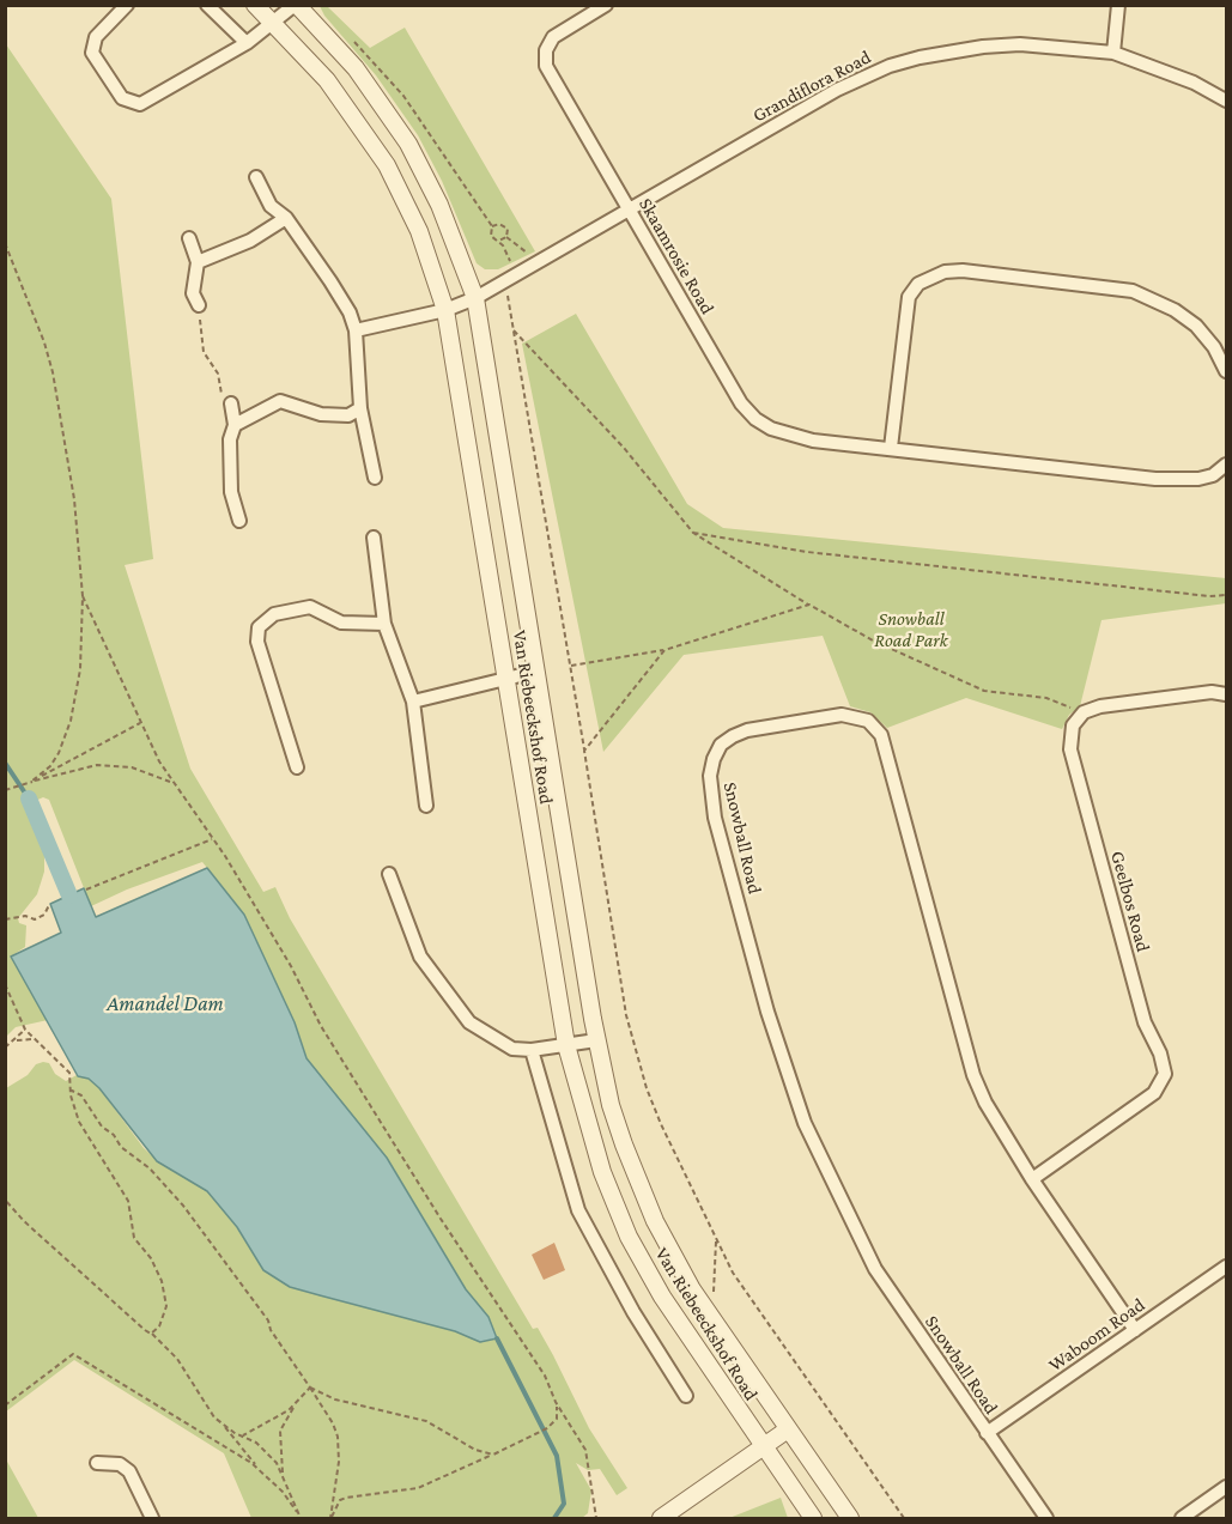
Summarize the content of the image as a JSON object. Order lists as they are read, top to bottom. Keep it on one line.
{"streets":{"street":["Grandiflora Road","Skaamrosie Road","Van Riebeeckshof Road","Snowball Road","Geelbos Road","Waboom Road"]},"crossings":[["Grandiflora Road","Skaamrosie Road"],["Grandiflora Road","Van Riebeeckshof Road"],["Snowball Road","Geelbos Road"],["Snowball Road","Waboom Road"]],"water":["Amandel Dam"],"parks":["Snowball Road Park"]}
